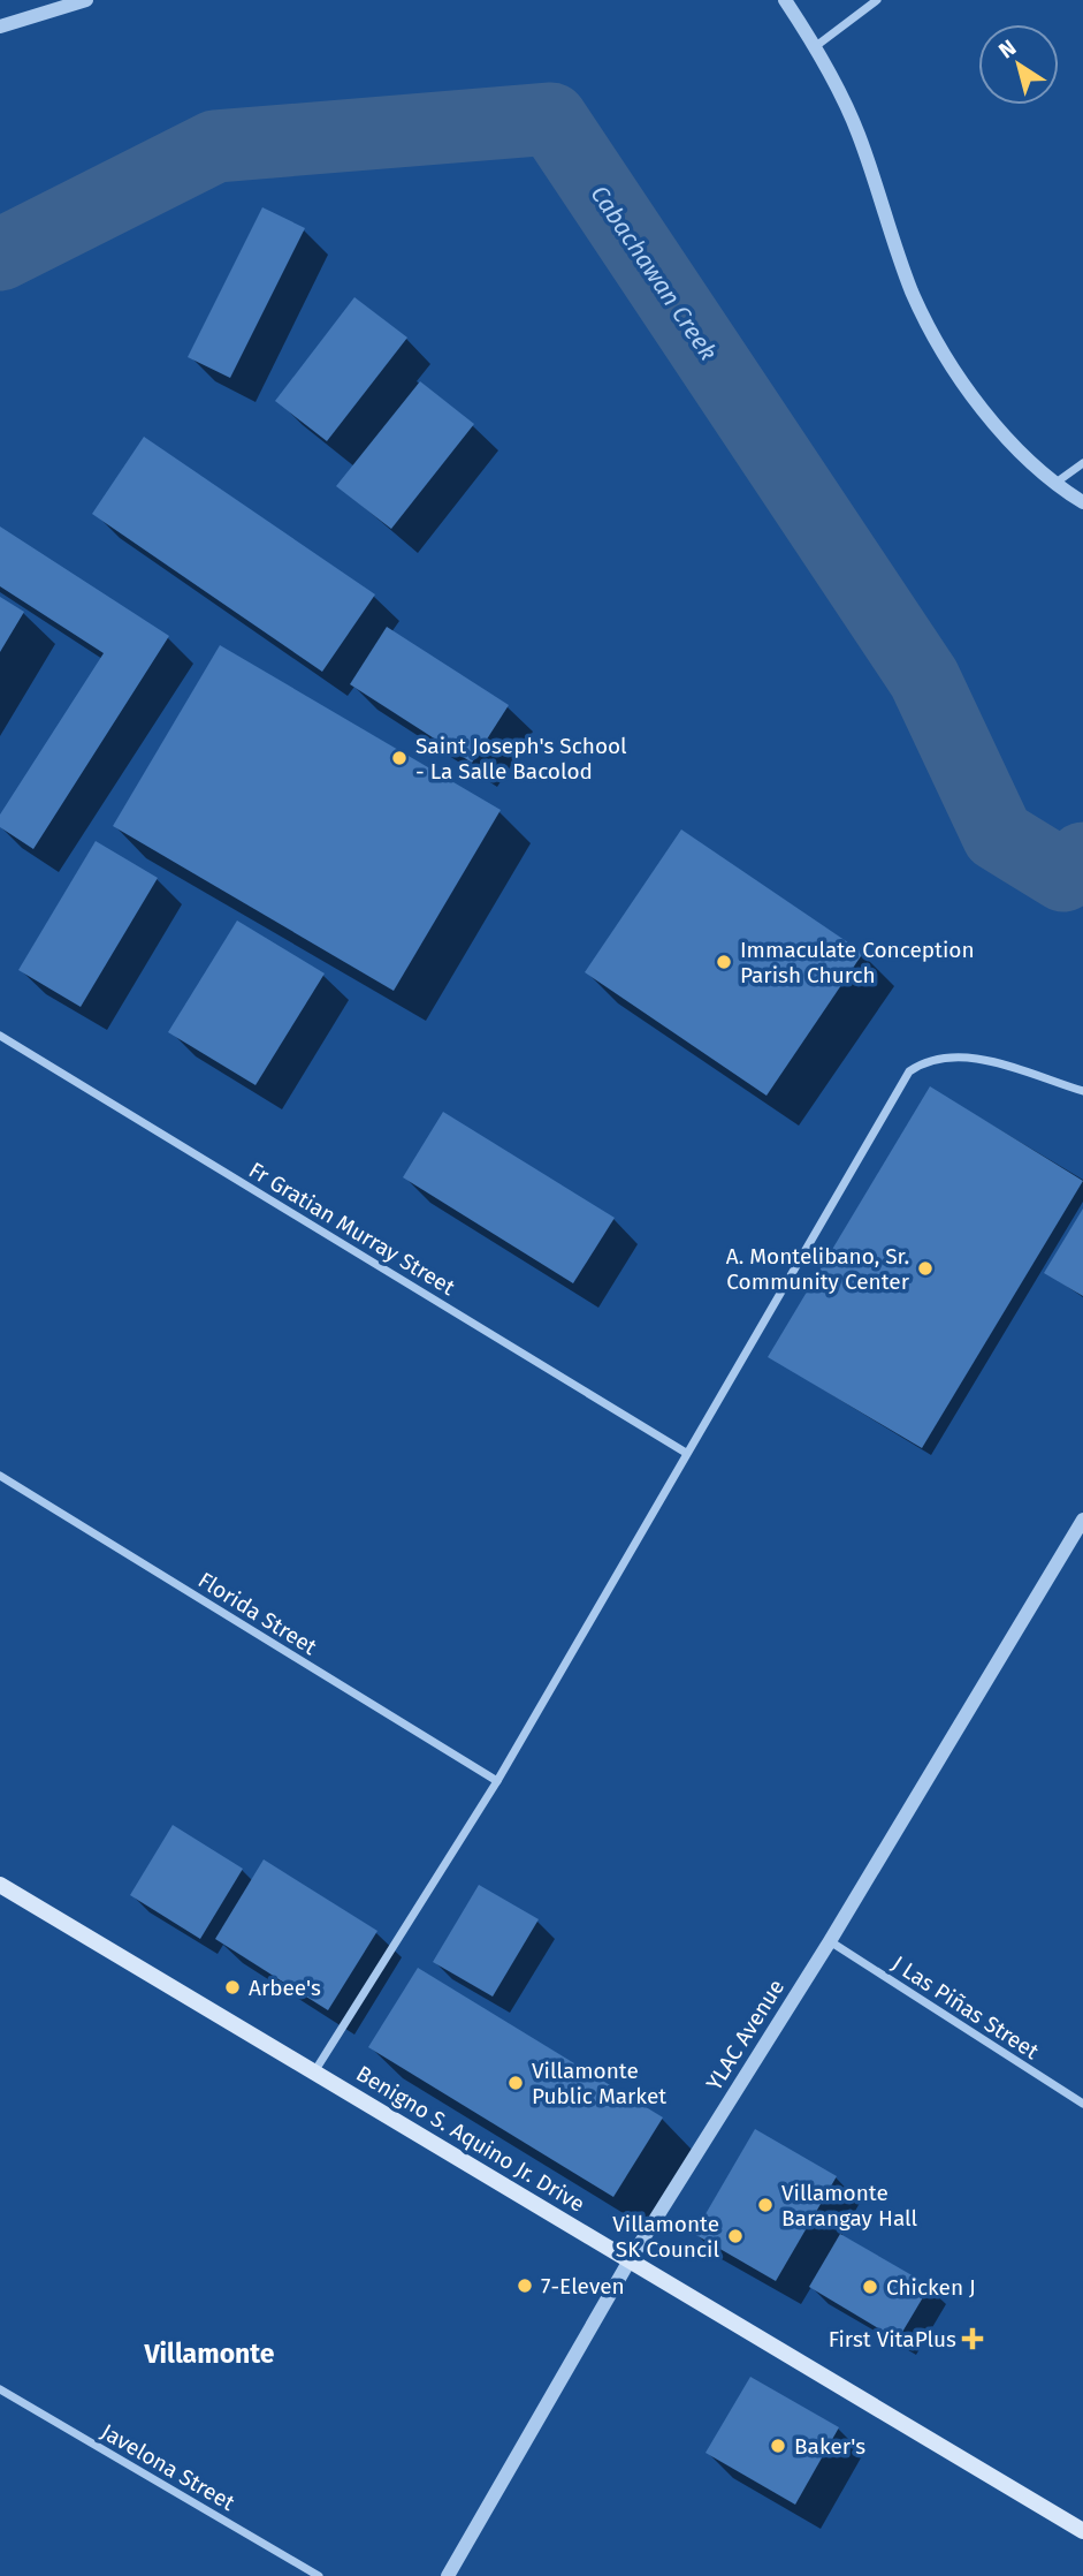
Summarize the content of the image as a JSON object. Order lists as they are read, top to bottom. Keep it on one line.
{"streets":{"main road":["Benigno S. Aquino Jr. Drive"],"street":["Fr Gratian Murray Street","Florida Street","J Las Piñas Street","YLAC Avenue","Javelona Street"]},"crossings":[["J Las Piñas Street","YLAC Avenue"],["YLAC Avenue","Benigno S. Aquino Jr. Drive"]],"districts":["Villamonte"],"water":["Cabachawan Creek"],"places":{"other":["Saint Joseph's School - La Salle Bacolod","Immaculate Conception Parish Church","A. Montelibano, Sr. Community Center","Arbee's","Villamonte Public Market","Villamonte Barangay Hall","Villamonte SK Council","7-Eleven","Chicken J","Baker's"],"health":["First VitaPlus"]},"north":"top left"}
